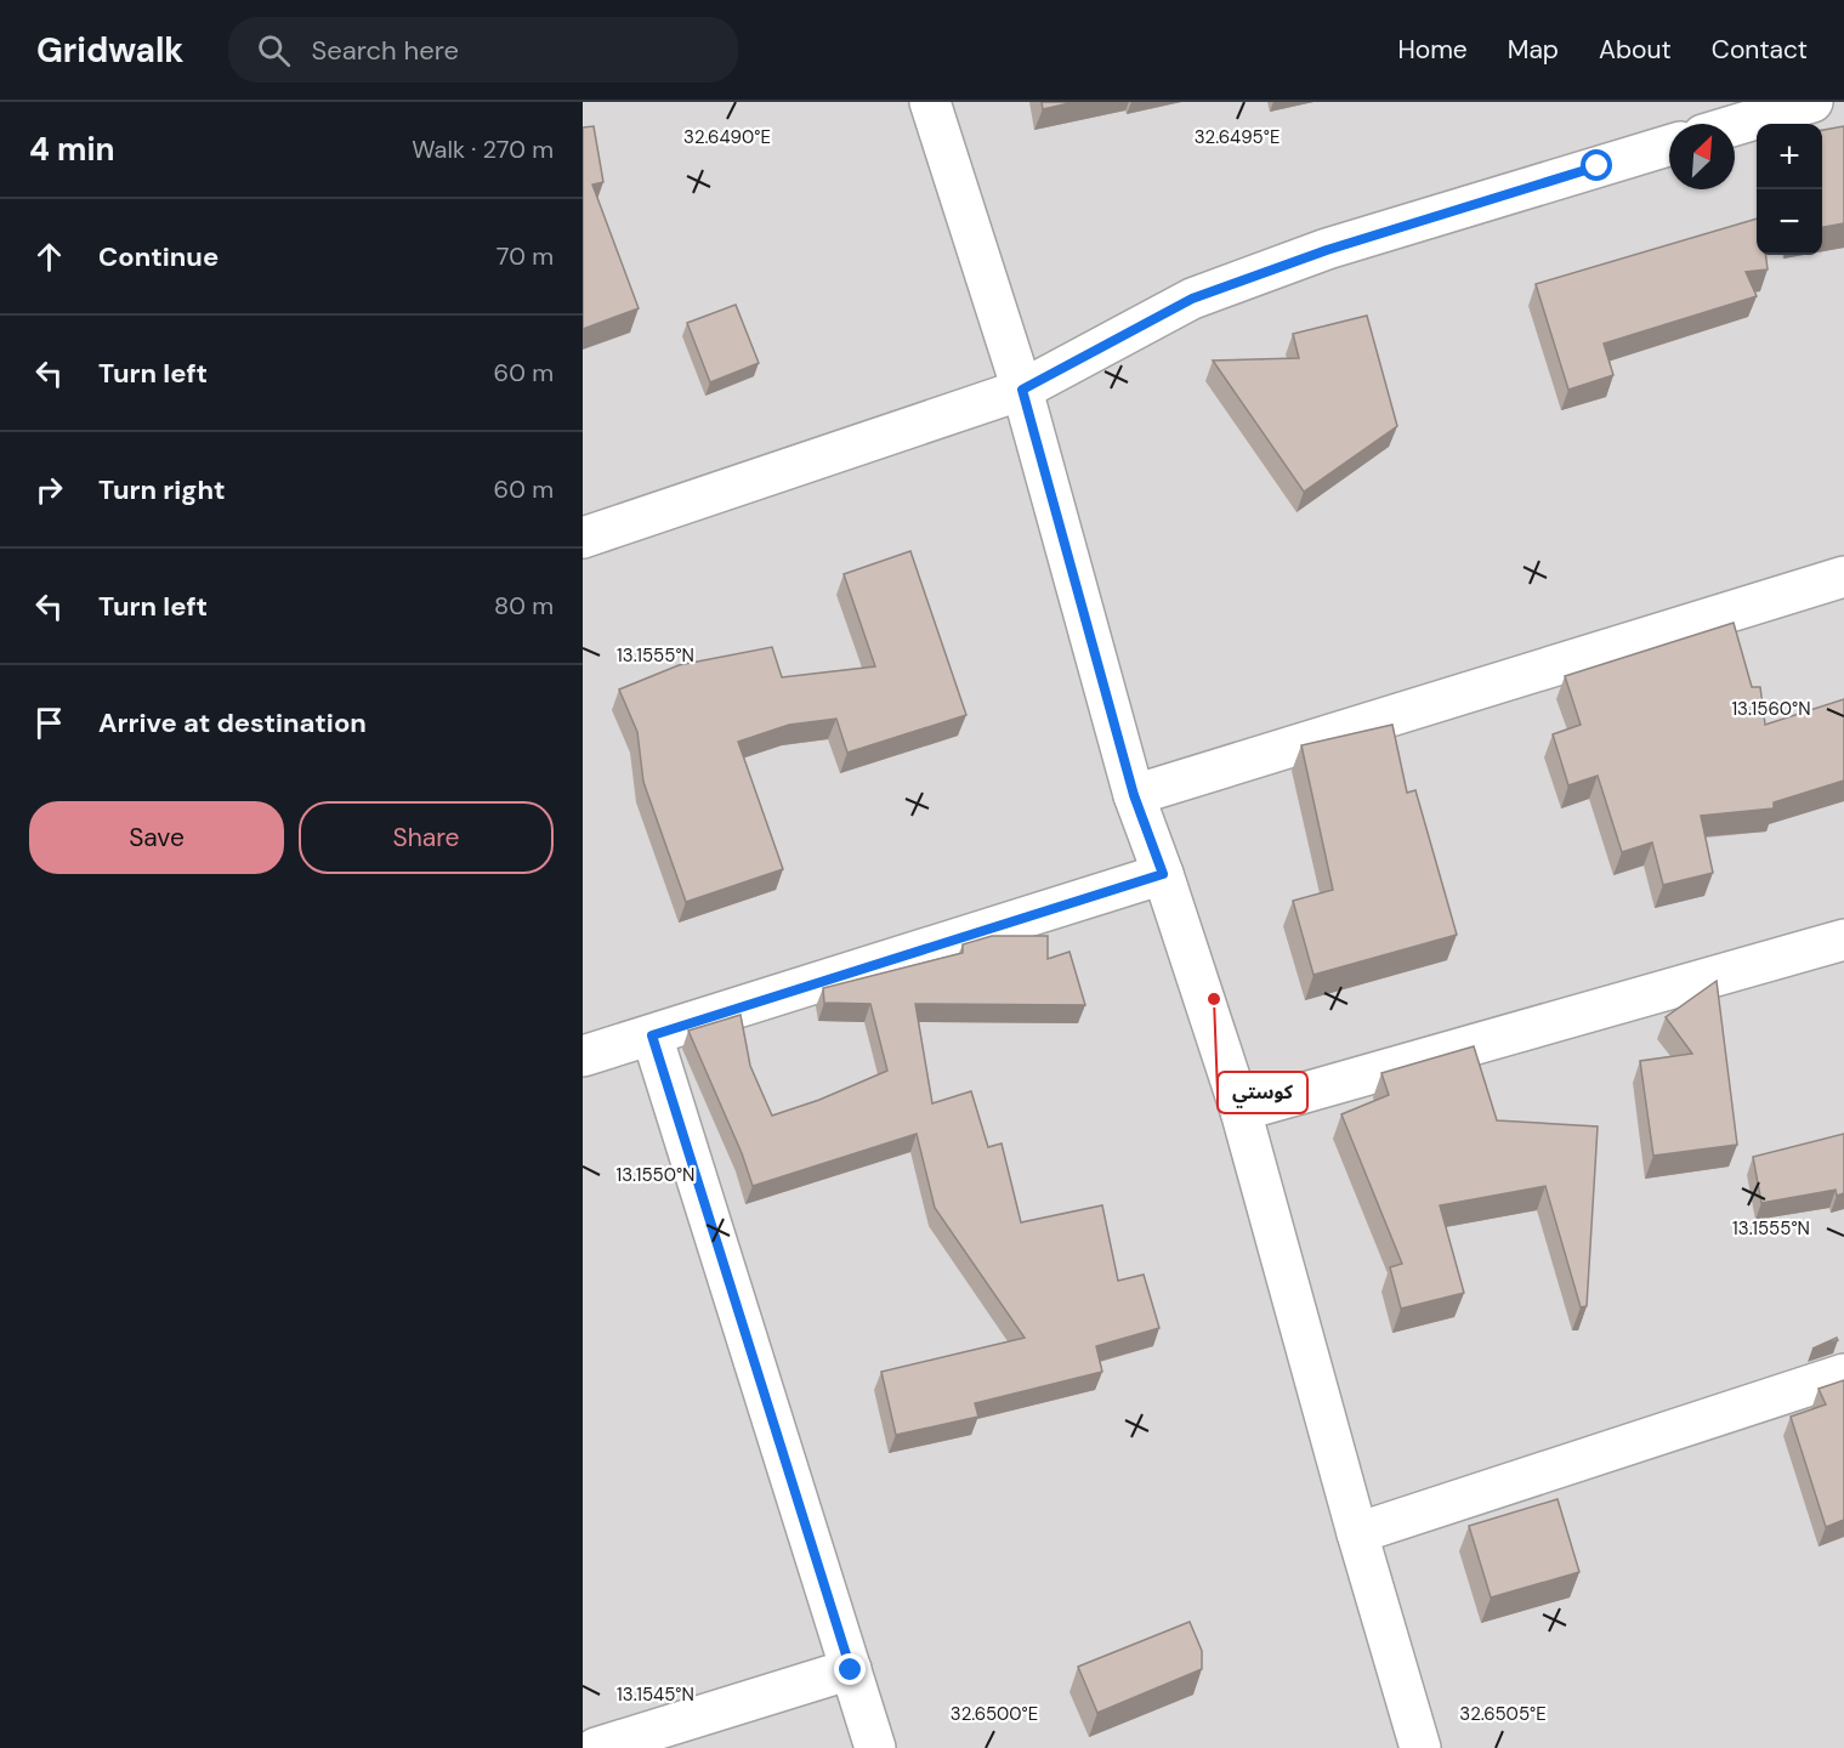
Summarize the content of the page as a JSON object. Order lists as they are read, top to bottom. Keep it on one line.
{"places":["كوستي"],"north":"top right","page":{"header":"Gridwalk","search":"Search here","nav":["Home","Map","About","Contact"],"heading":["4 min","Walk · 270 m"],"map_buttons":["+","−"],"list":[["Continue","70 m"],["Turn left","60 m"],["Turn right","60 m"],["Turn left","80 m"],"Arrive at destination"],"buttons":["Save","Share"]},"coordinates":["32.6490°E","32.6495°E","13.1555°N","13.1560°N","13.1550°N","13.1545°N","32.6500°E","32.6505°E"]}
